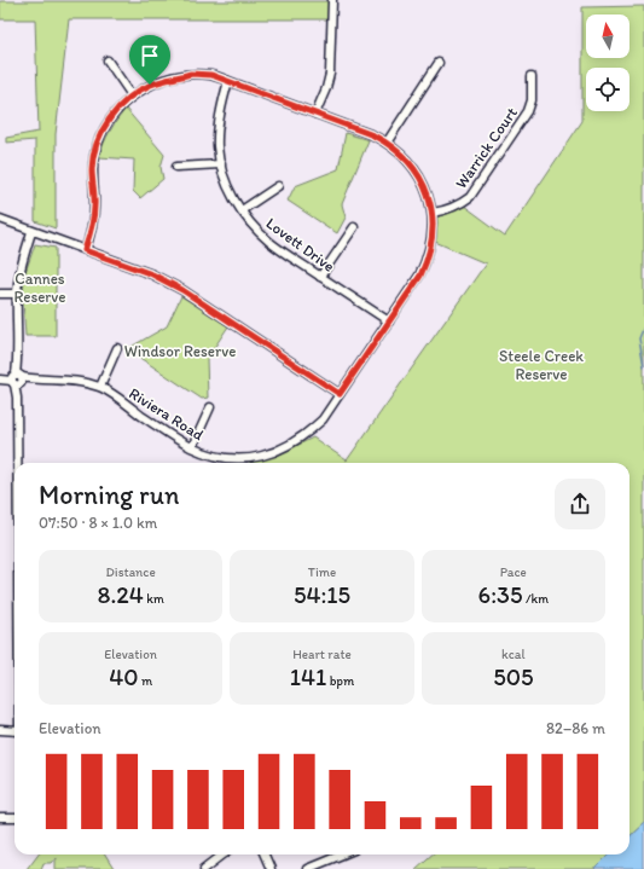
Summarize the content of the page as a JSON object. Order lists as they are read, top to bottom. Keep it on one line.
{"streets":{"street":["Warrick Court","Lovett Drive","Riviera Road"]},"crossings":[["Warrick Court","Riviera Road"],["Lovett Drive","Riviera Road"]],"parks":["Cannes Reserve","Windsor Reserve","Steele Creek Reserve"],"north":"top","page":{"heading":["Morning run","07:50 · 8 × 1.0 km"],"stats":[["Distance","8.24 km"],["Time","54:15"],["Pace","6:35 /km"],["Elevation","40 m"],["Heart rate","141 bpm"],["kcal","505"]],"chart":["Elevation","82–86 m"]}}
